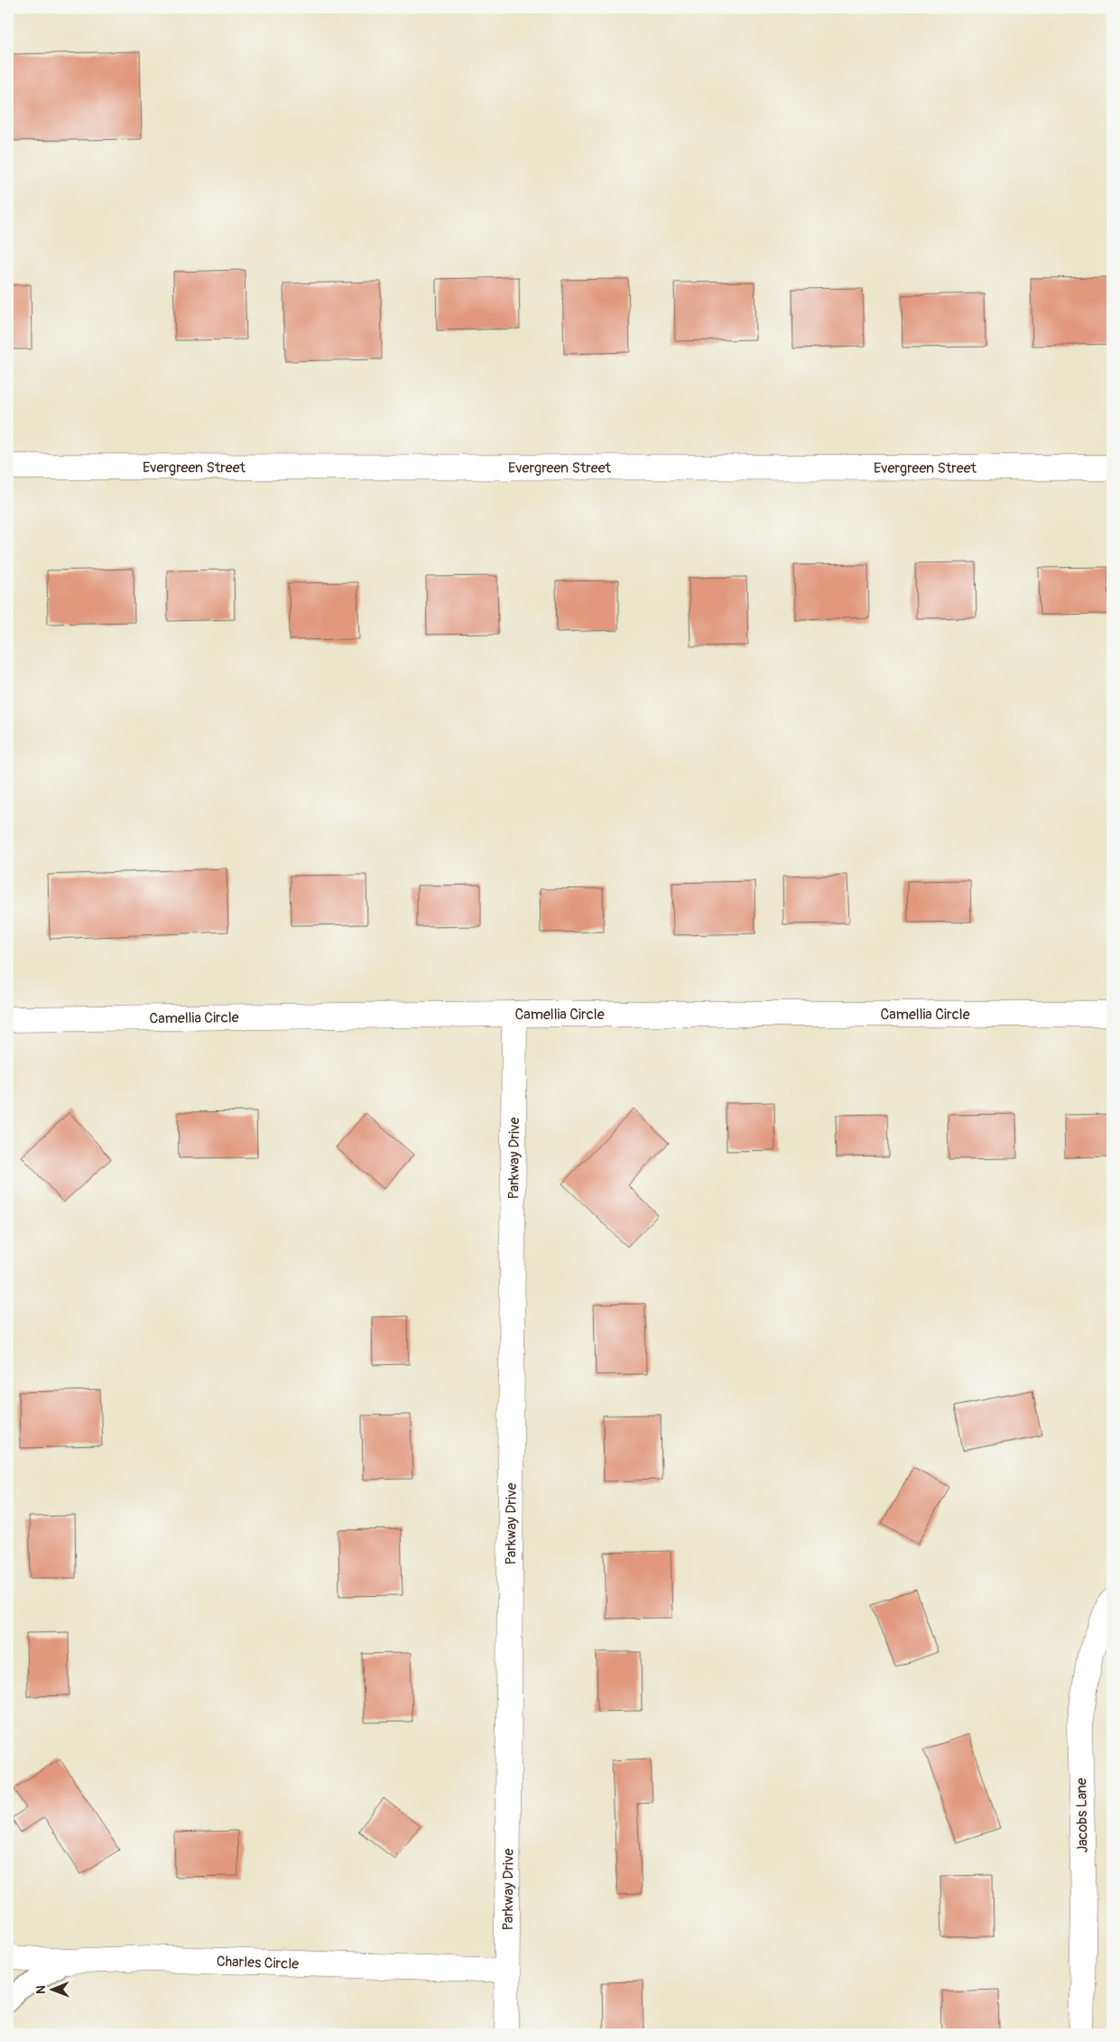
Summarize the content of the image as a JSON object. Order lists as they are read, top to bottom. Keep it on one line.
{"streets":{"street":["Evergreen Street","Camellia Circle","Parkway Drive","Jacobs Lane","Charles Circle"]},"crossings":[["Camellia Circle","Parkway Drive"],["Parkway Drive","Charles Circle"]],"north":"left"}
